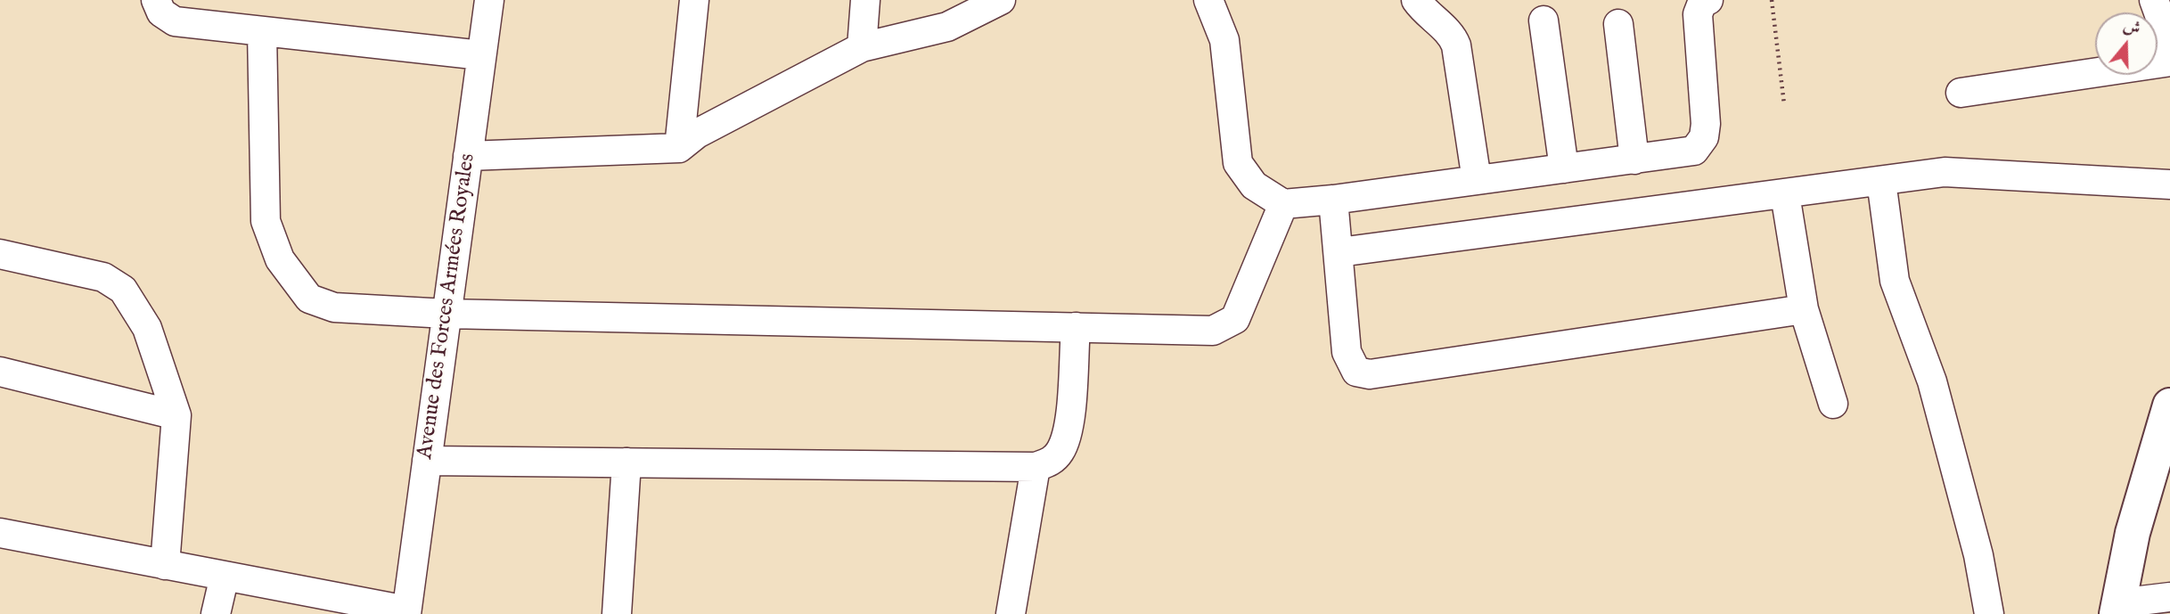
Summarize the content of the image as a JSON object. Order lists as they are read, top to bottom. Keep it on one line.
{"streets":{"street":["Avenue des Forces Armées Royales"]},"north":"top"}
